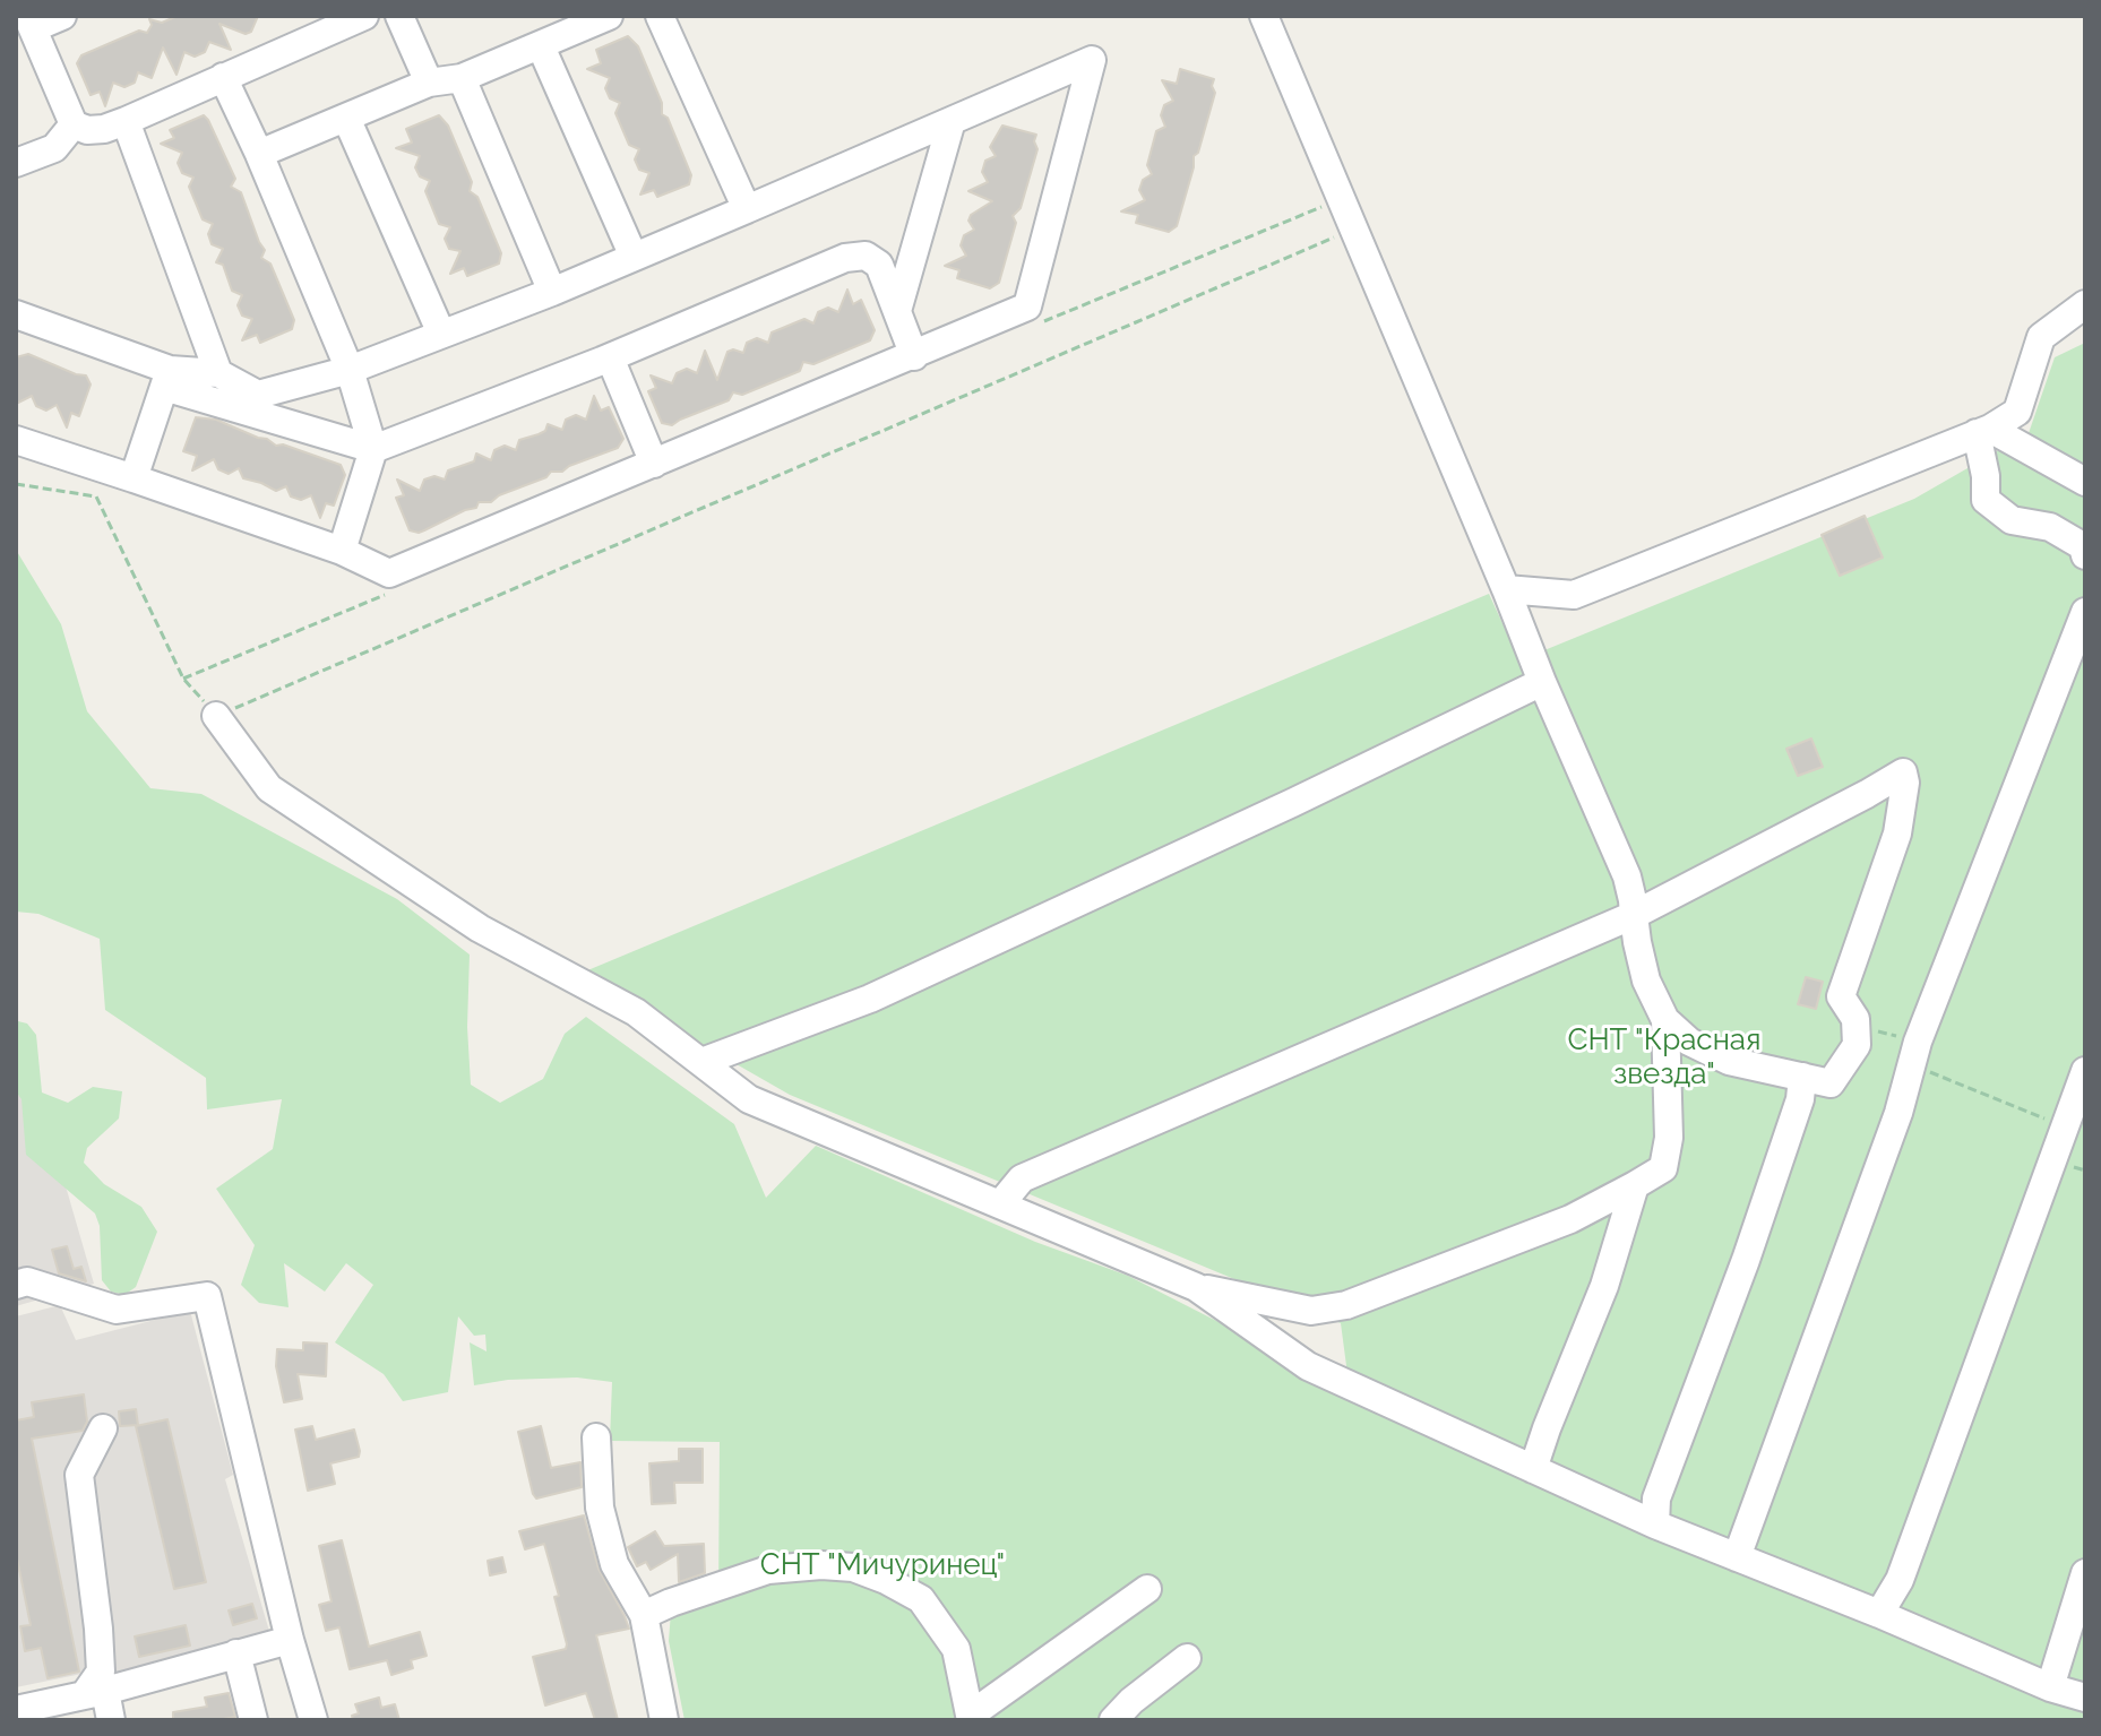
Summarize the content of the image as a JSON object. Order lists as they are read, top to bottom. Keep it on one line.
{"parks":["СНТ \"Красная звезда\"","СНТ \"Мичуринец\""]}
